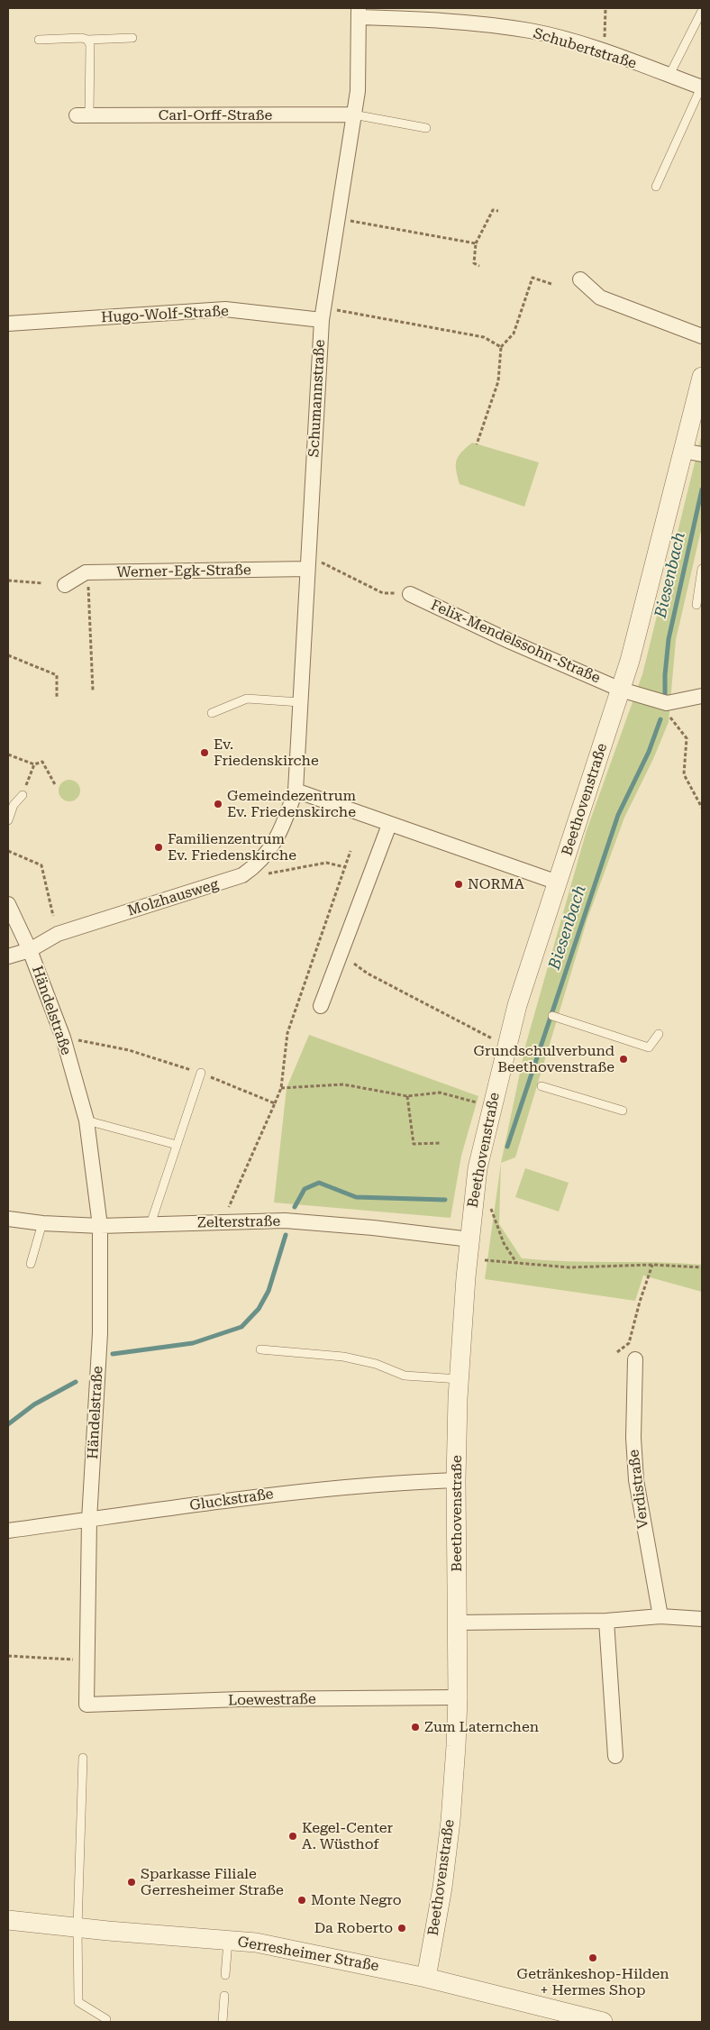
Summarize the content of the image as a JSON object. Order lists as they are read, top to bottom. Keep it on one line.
{"streets":{"street":["Schubertstraße","Carl-Orff-Straße","Hugo-Wolf-Straße","Schumannstraße","Werner-Egk-Straße","Felix-Mendelssohn-Straße","Beethovenstraße","Molzhausweg","Händelstraße","Zelterstraße","Verdistraße","Gluckstraße","Loewestraße","Gerresheimer Straße"]},"crossings":[["Schubertstraße","Schumannstraße"],["Carl-Orff-Straße","Schumannstraße"],["Hugo-Wolf-Straße","Schumannstraße"],["Schumannstraße","Werner-Egk-Straße"],["Schumannstraße","Molzhausweg"],["Felix-Mendelssohn-Straße","Beethovenstraße"],["Beethovenstraße","Zelterstraße"],["Beethovenstraße","Gluckstraße"],["Beethovenstraße","Loewestraße"],["Beethovenstraße","Gerresheimer Straße"],["Molzhausweg","Händelstraße"],["Händelstraße","Zelterstraße"],["Händelstraße","Gluckstraße"],["Händelstraße","Loewestraße"]],"water":["Biesenbach"],"places":["Ev. Friedenskirche","Gemeindezentrum Ev. Friedenskirche","Familienzentrum Ev. Friedenskirche","NORMA","Grundschulverbund Beethovenstraße","Zum Laternchen","Kegel-Center A. Wüsthof","Sparkasse Filiale Gerresheimer Straße","Monte Negro","Da Roberto","Getränkeshop-Hilden + Hermes Shop"]}
